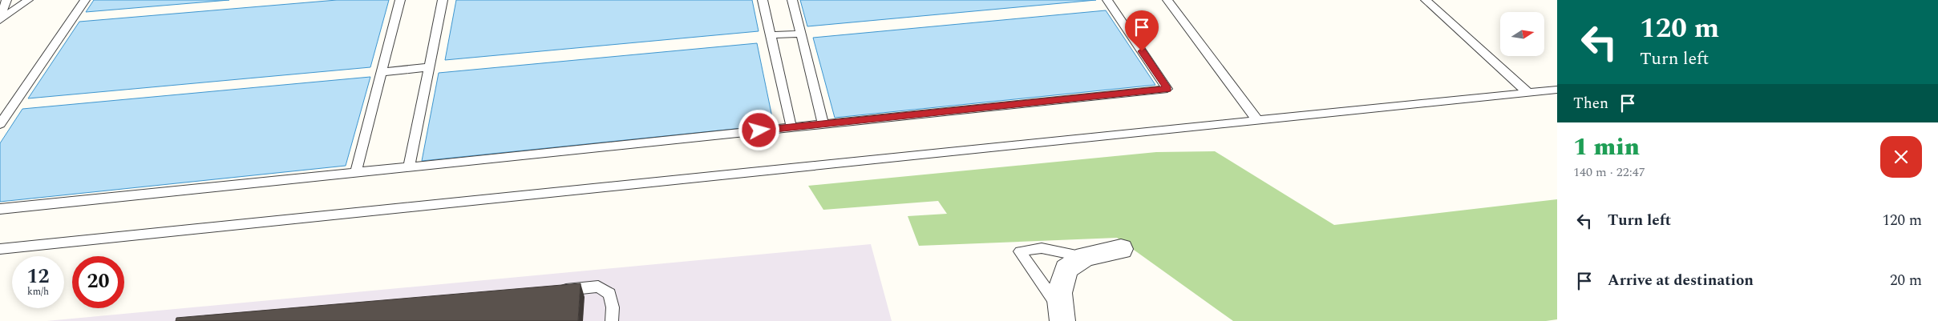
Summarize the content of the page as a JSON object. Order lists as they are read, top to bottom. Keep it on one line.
{"north":"right","page":{"turn":["120 m","Turn left"],"then":"Then","heading":["1 min","140 m · 22:47"],"list":[{"name":"Turn left","value":"120 m"},{"name":"Arrive at destination","value":"20 m"}],"speed":"12 km/h","limit":"20"}}
